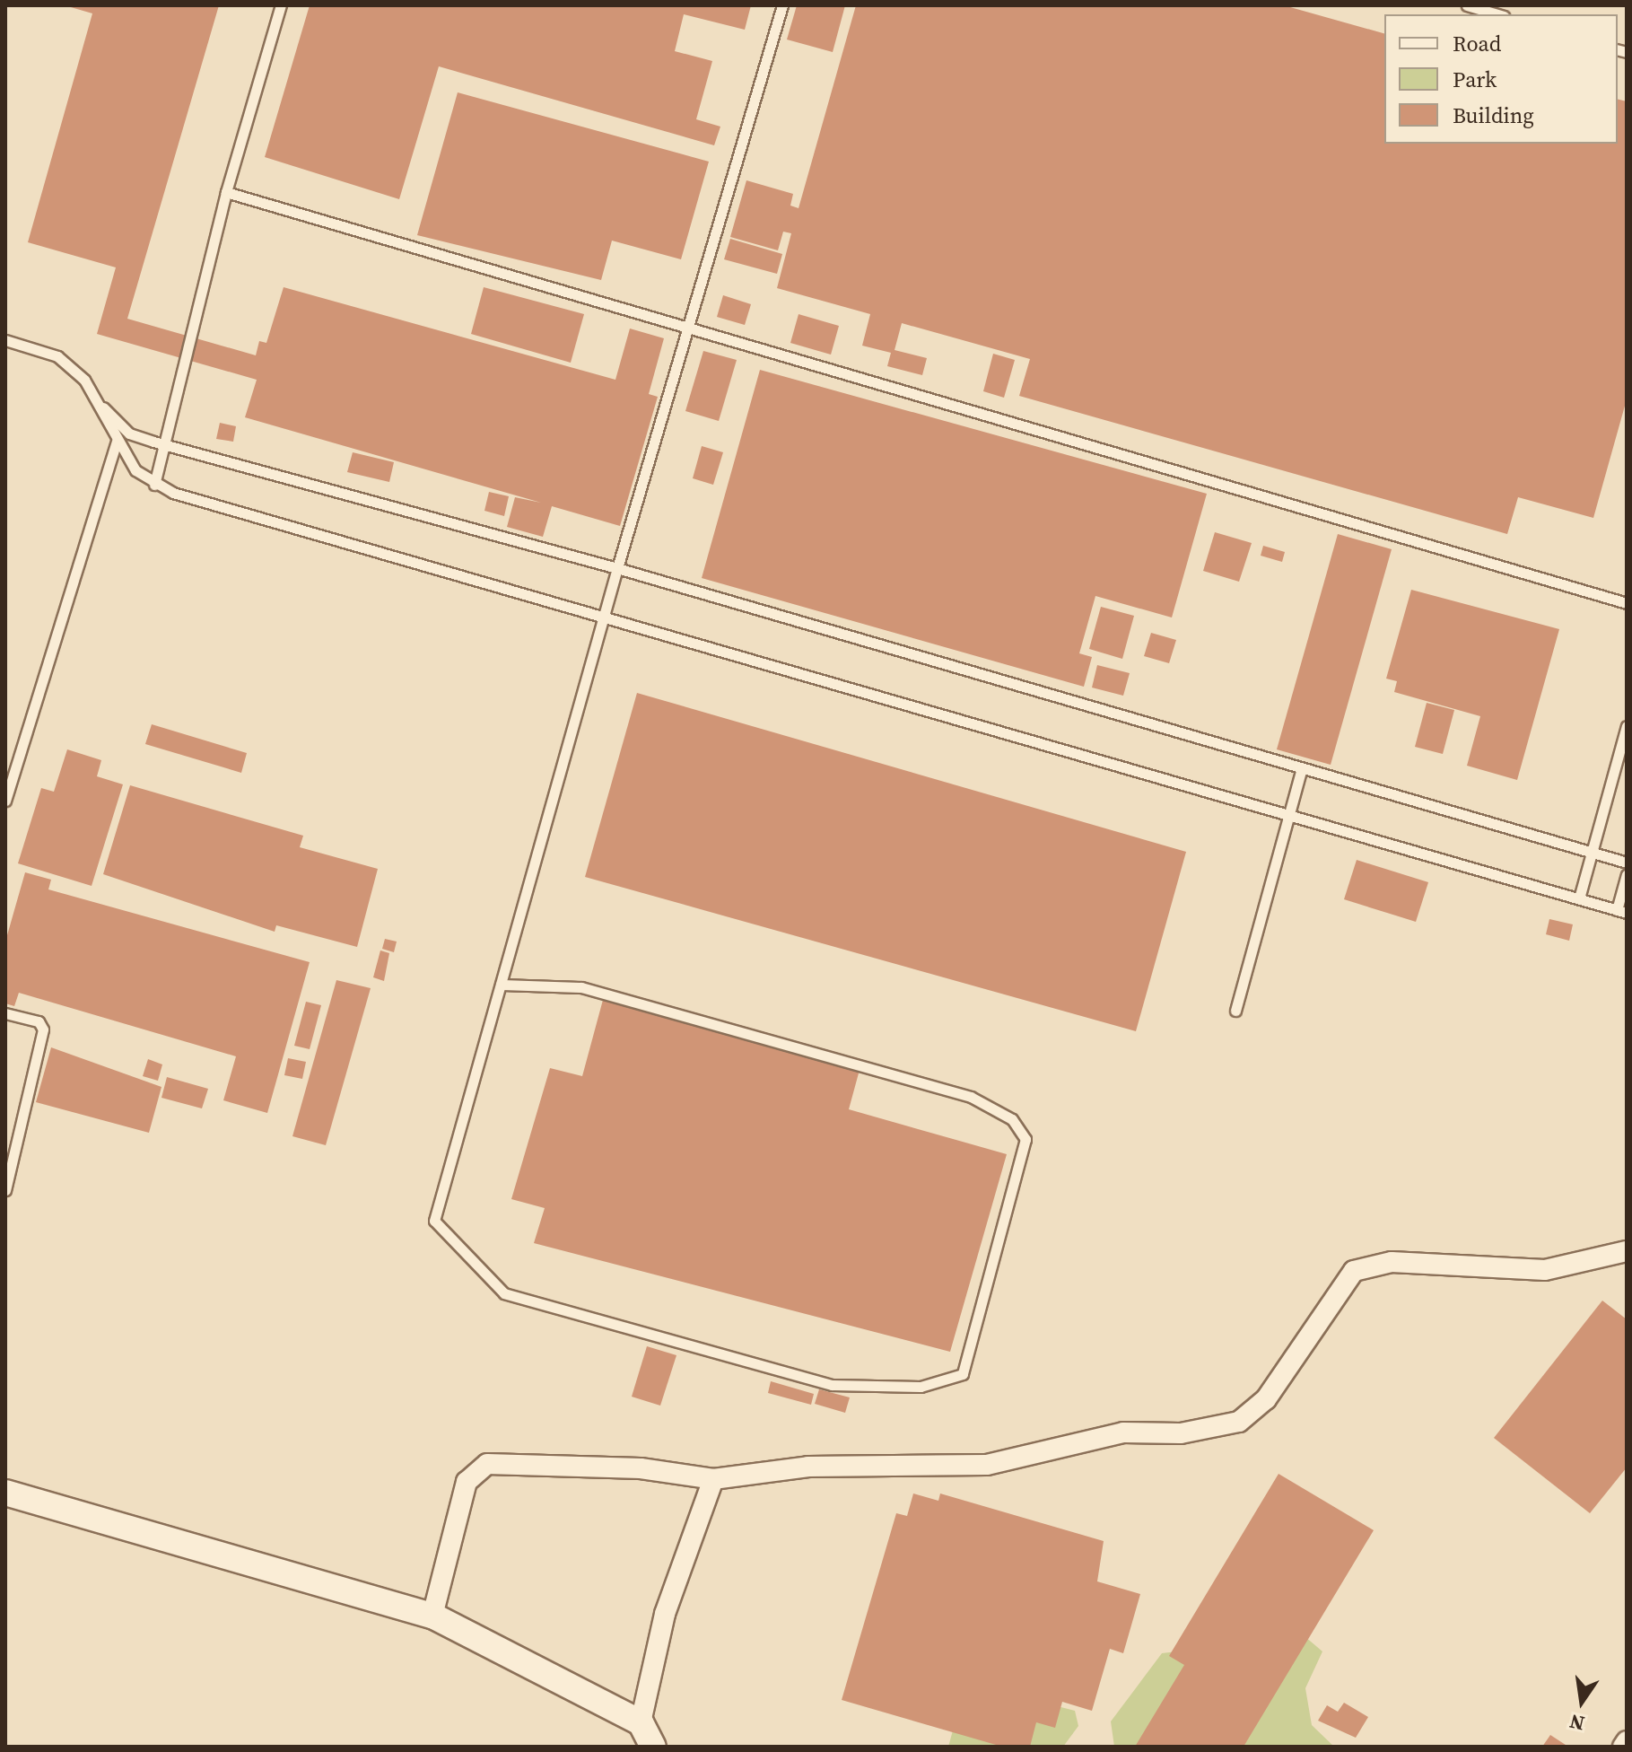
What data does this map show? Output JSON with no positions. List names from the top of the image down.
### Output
{
  "legend": ["Road", "Park", "Building"],
  "north": "bottom"
}
